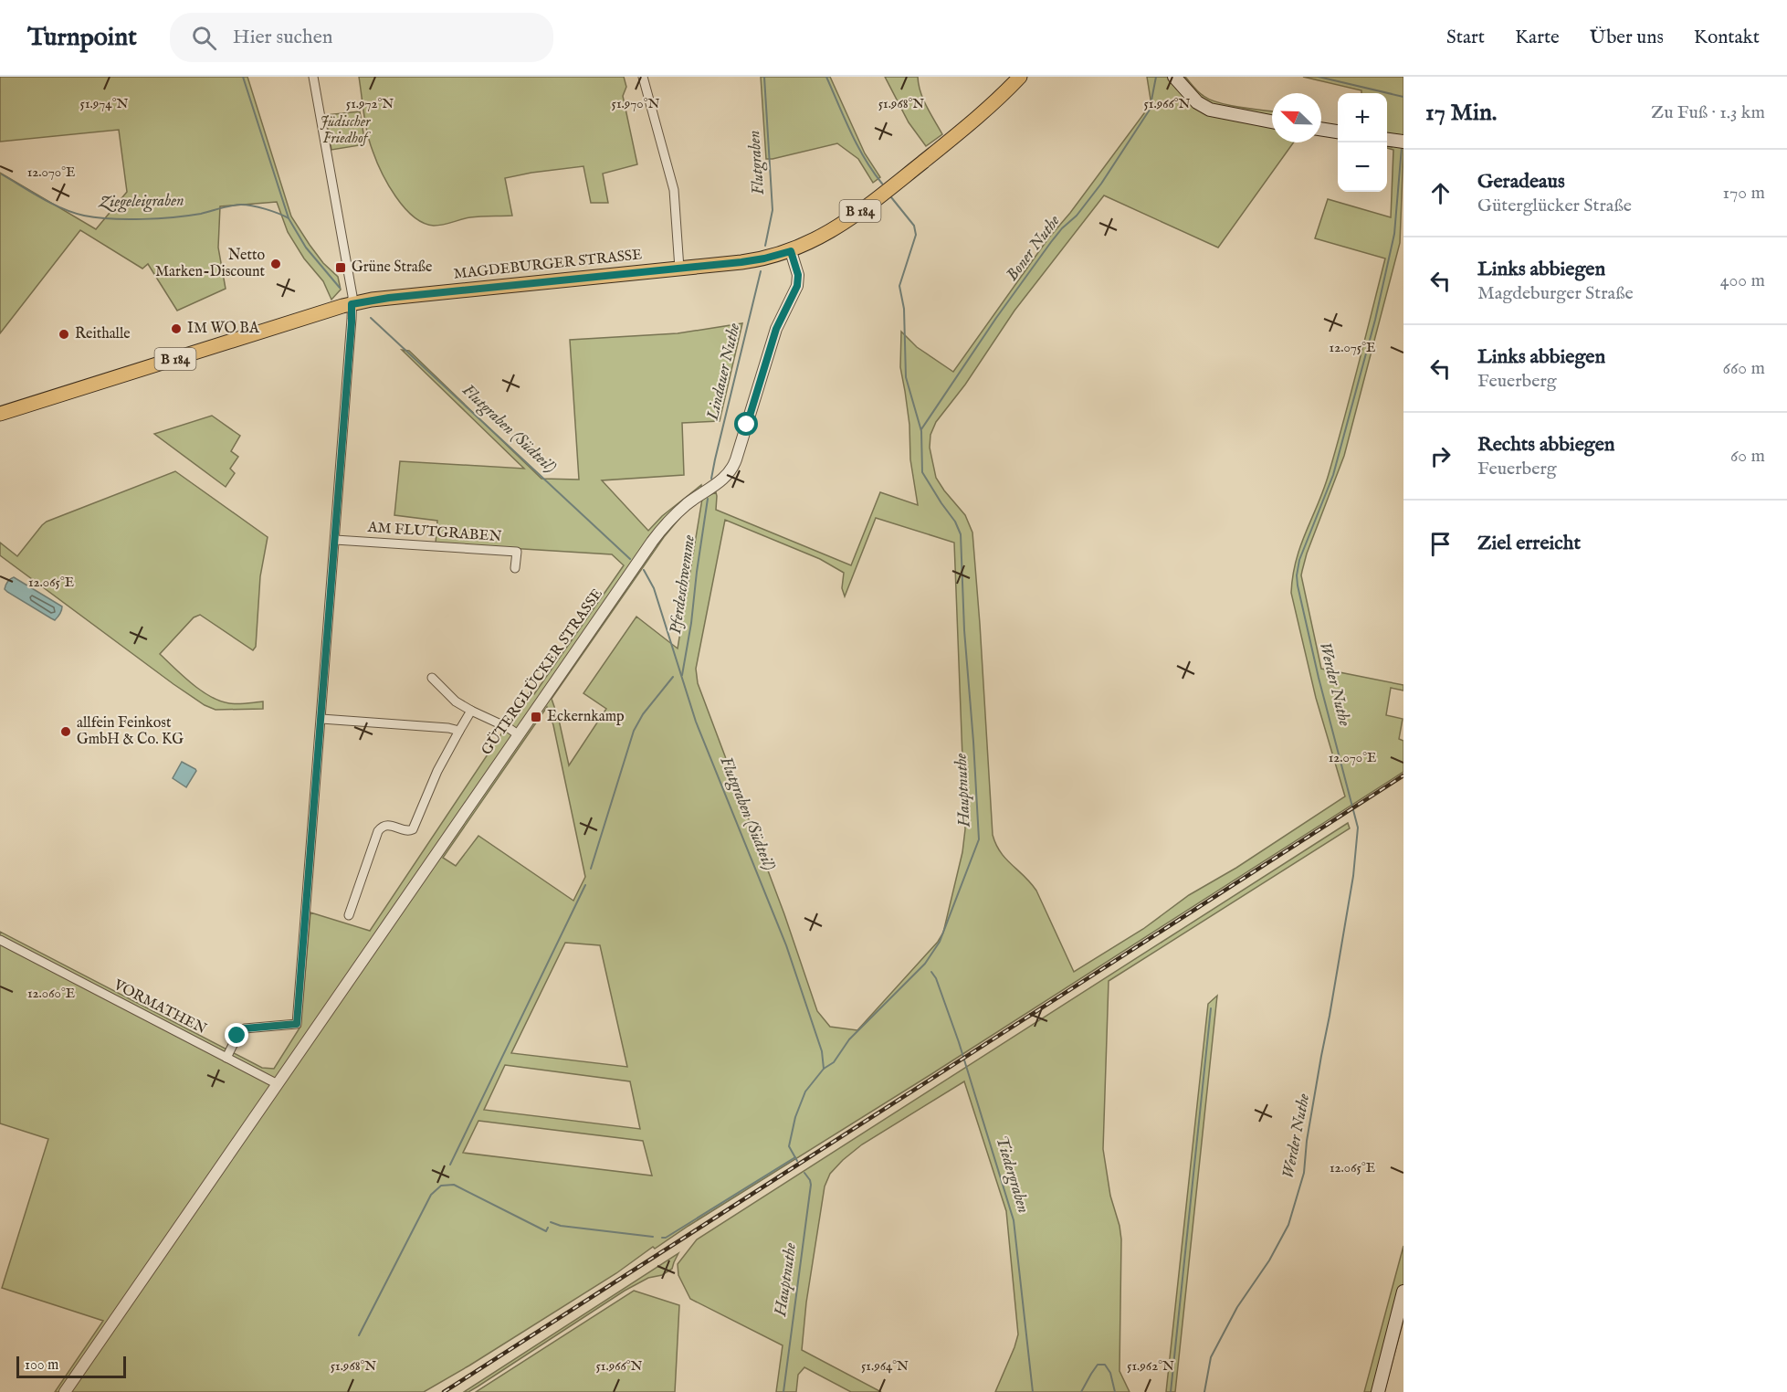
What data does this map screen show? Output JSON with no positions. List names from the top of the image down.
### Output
{
  "streets": {
    "main road": ["B 184", "MAGDEBURGER STRASSE"],
    "street": ["AM FLUTGRABEN", "GÜTERGLÜCKER STRASSE", "VORMATHEN"]
  },
  "crossings": [
    ["MAGDEBURGER STRASSE", "GÜTERGLÜCKER STRASSE"],
    ["GÜTERGLÜCKER STRASSE", "VORMATHEN"]
  ],
  "water": [
    "Flutgraben",
    "Ziegeleigraben",
    "Boner Nuthe",
    "Lindauer Nuthe",
    "Flutgraben (Südteil)",
    "Pferdeschwemme",
    "Werder Nuthe",
    "Hauptnuthe",
    "Tiedergraben"
  ],
  "parks": ["Jüdischer Friedhof"],
  "places": {
    "other": [
      "Netto Marken-Discount",
      "IM WO BA",
      "Reithalle",
      "allfein Feinkost GmbH & Co. KG"
    ],
    "transit": ["Grüne Straße", "Eckernkamp"]
  },
  "scale_bar": "100 m",
  "north": "top left",
  "page": {
    "header": "Turnpoint",
    "search": "Hier suchen",
    "nav": [
      "Start",
      "Karte",
      "Über uns",
      "Kontakt"
    ],
    "heading": ["17 Min.", "Zu Fuß · 1.3 km"],
    "map_buttons": ["+", "−"],
    "list": [
      ["Geradeaus", "Güterglücker Straße", "170 m"],
      ["Links abbiegen", "Magdeburger Straße", "400 m"],
      ["Links abbiegen", "Feuerberg", "660 m"],
      ["Rechts abbiegen", "Feuerberg", "60 m"],
      "Ziel erreicht"
    ],
    "scale": "100 m"
  },
  "coordinates": [
    "51.974°N",
    "51.972°N",
    "51.970°N",
    "51.968°N",
    "51.966°N",
    "12.070°E",
    "12.075°E",
    "12.065°E",
    "12.060°E",
    "51.964°N",
    "51.962°N"
  ]
}
